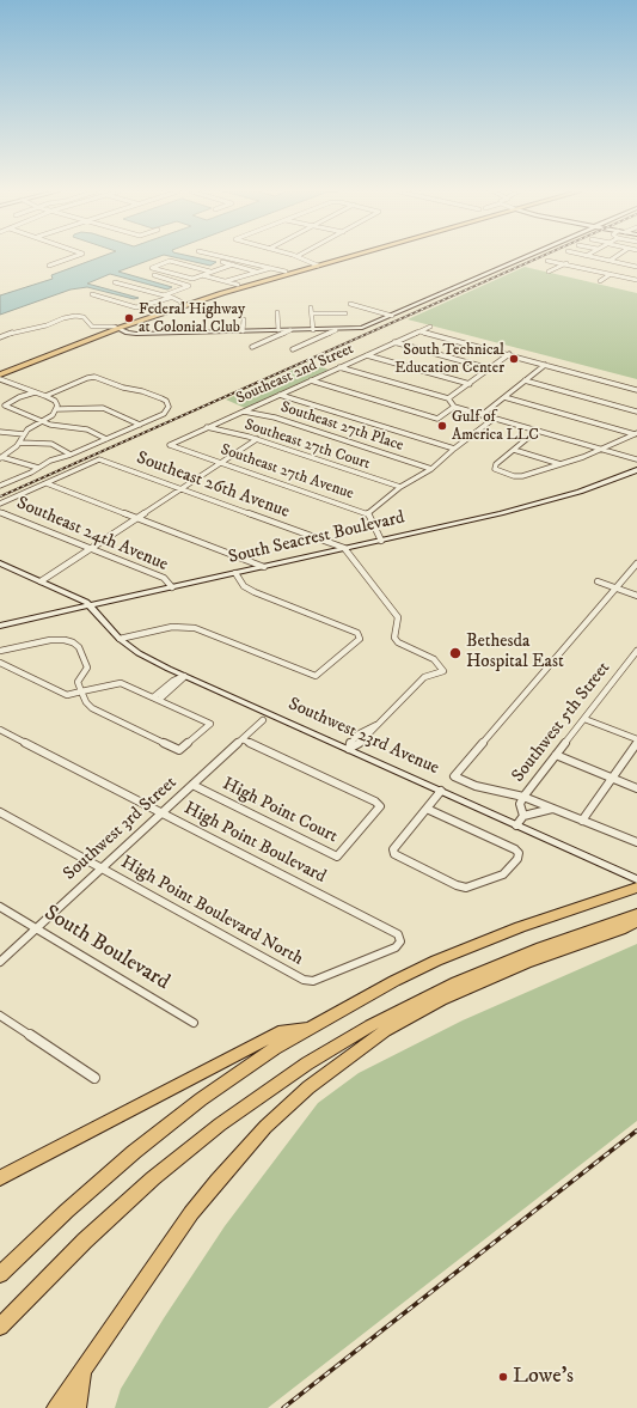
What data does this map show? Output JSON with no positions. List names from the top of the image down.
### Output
{
  "streets": {
    "street": [
      "Southeast 2nd Street",
      "Southeast 27th Place",
      "Southeast 27th Court",
      "Southeast 27th Avenue",
      "Southeast 26th Avenue",
      "Southeast 24th Avenue",
      "South Seacrest Boulevard",
      "Southwest 5th Street",
      "Southwest 23rd Avenue",
      "High Point Court",
      "Southwest 3rd Street",
      "High Point Boulevard",
      "High Point Boulevard North",
      "South Boulevard"
    ]
  },
  "crossings": [
    ["Southeast 2nd Street", "Southeast 27th Place"],
    ["Southeast 2nd Street", "Southeast 27th Court"],
    ["Southeast 2nd Street", "Southeast 27th Avenue"],
    ["Southeast 27th Avenue", "South Seacrest Boulevard"],
    ["Southeast 26th Avenue", "South Seacrest Boulevard"],
    ["Southeast 24th Avenue", "South Seacrest Boulevard"],
    ["South Seacrest Boulevard", "Southwest 23rd Avenue"],
    ["High Point Court", "Southwest 3rd Street"],
    ["Southwest 3rd Street", "High Point Boulevard"],
    ["Southwest 3rd Street", "High Point Boulevard North"],
    ["Southwest 3rd Street", "South Boulevard"],
    ["High Point Boulevard", "High Point Boulevard North"]
  ],
  "places": [
    "Federal Highway at Colonial Club",
    "South Technical Education Center",
    "Gulf of America LLC",
    "Bethesda Hospital East",
    "Lowe's"
  ]
}
